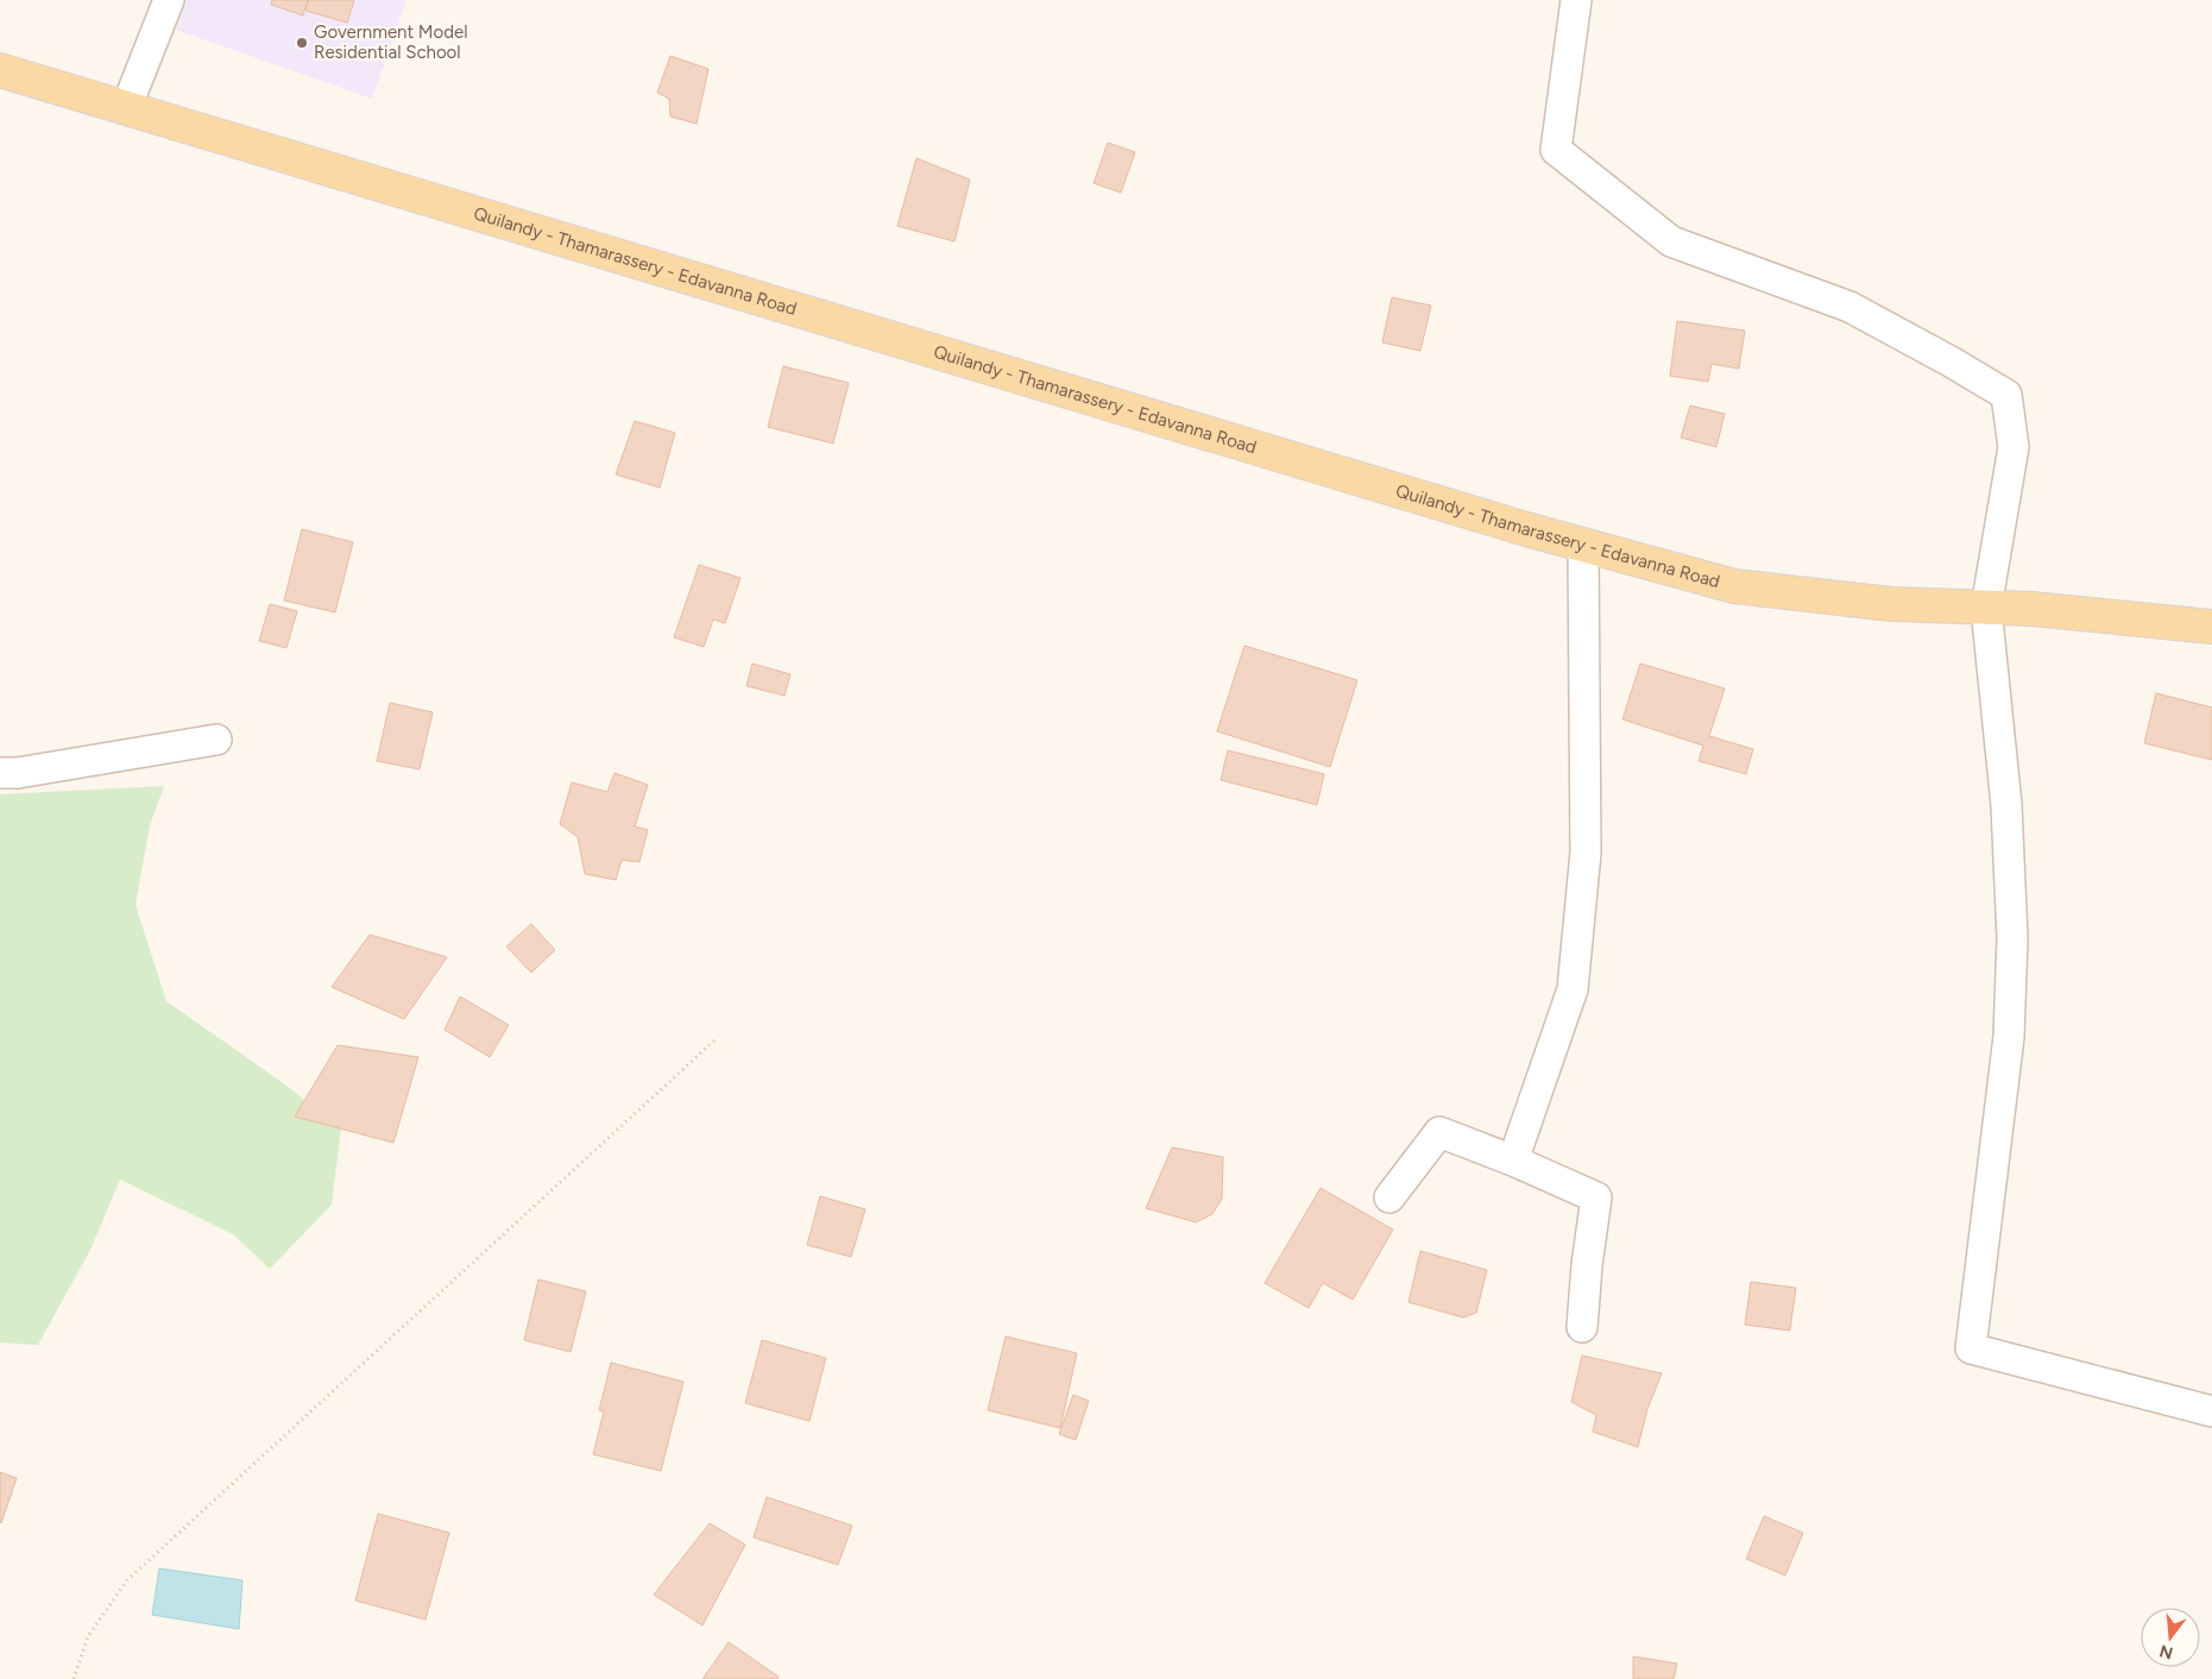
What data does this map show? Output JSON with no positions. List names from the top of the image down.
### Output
{
  "streets": {
    "main road": ["Quilandy - Thamarassery - Edavanna Road"]
  },
  "places": ["Government Model Residential School"],
  "north": "bottom"
}
